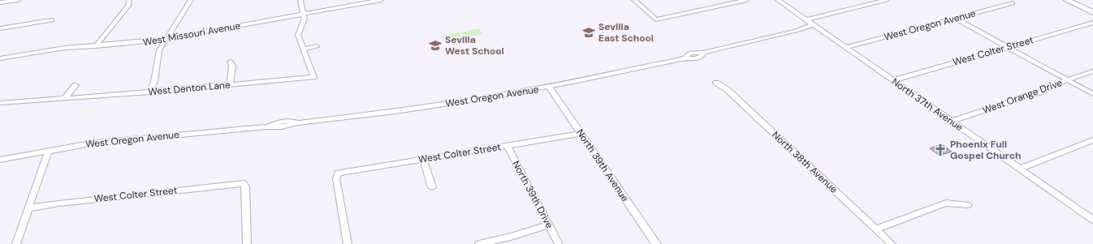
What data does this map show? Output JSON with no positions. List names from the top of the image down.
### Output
{
  "streets": {
    "street": [
      "West Oregon Avenue",
      "West Missouri Avenue",
      "West Colter Street",
      "West Denton Lane",
      "West Orange Drive",
      "North 37th Avenue",
      "North 38th Avenue",
      "North 39th Avenue",
      "North 39th Drive"
    ]
  },
  "crossings": [
    ["West Oregon Avenue", "North 37th Avenue"],
    ["West Oregon Avenue", "North 39th Avenue"],
    ["West Colter Street", "North 37th Avenue"],
    ["West Colter Street", "North 39th Avenue"],
    ["West Colter Street", "North 39th Drive"],
    ["West Orange Drive", "North 37th Avenue"]
  ],
  "places": {
    "school or university": ["Sevilla East School", "Sevilla West School"],
    "church": ["Phoenix Full Gospel Church"]
  }
}
